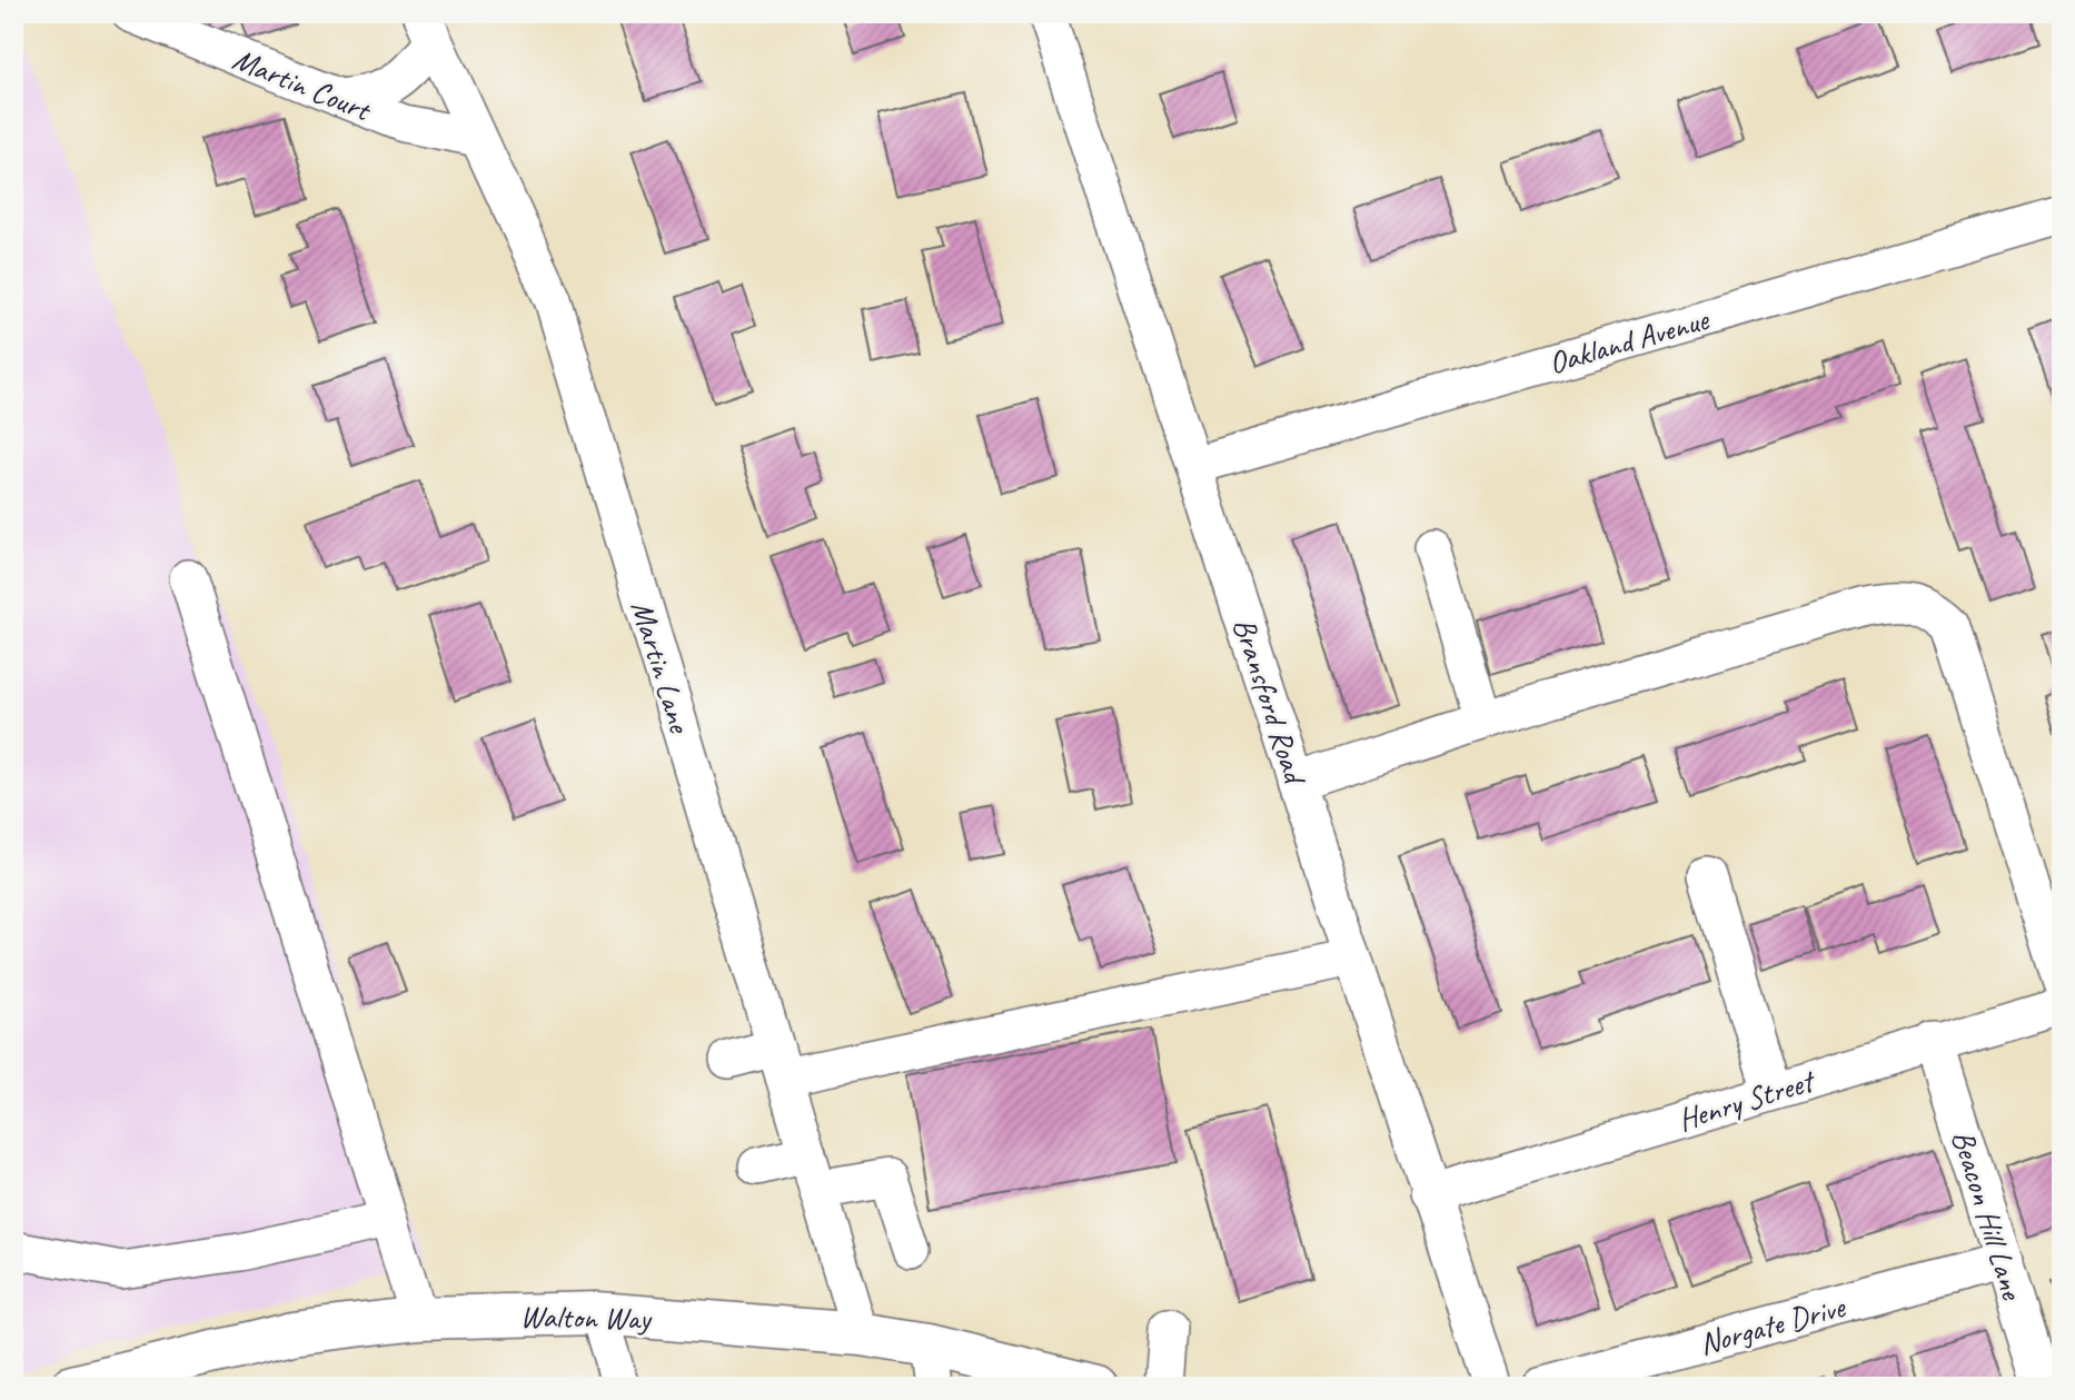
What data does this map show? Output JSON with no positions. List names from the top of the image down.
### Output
{
  "streets": {
    "main road": ["Walton Way"],
    "street": [
      "Martin Court",
      "Oakland Avenue",
      "Martin Lane",
      "Bransford Road",
      "Henry Street",
      "Beacon Hill Lane",
      "Norgate Drive"
    ]
  },
  "crossings": [
    ["Martin Court", "Martin Lane"],
    ["Oakland Avenue", "Bransford Road"],
    ["Martin Lane", "Walton Way"],
    ["Bransford Road", "Henry Street"],
    ["Henry Street", "Beacon Hill Lane"],
    ["Beacon Hill Lane", "Norgate Drive"]
  ]
}
